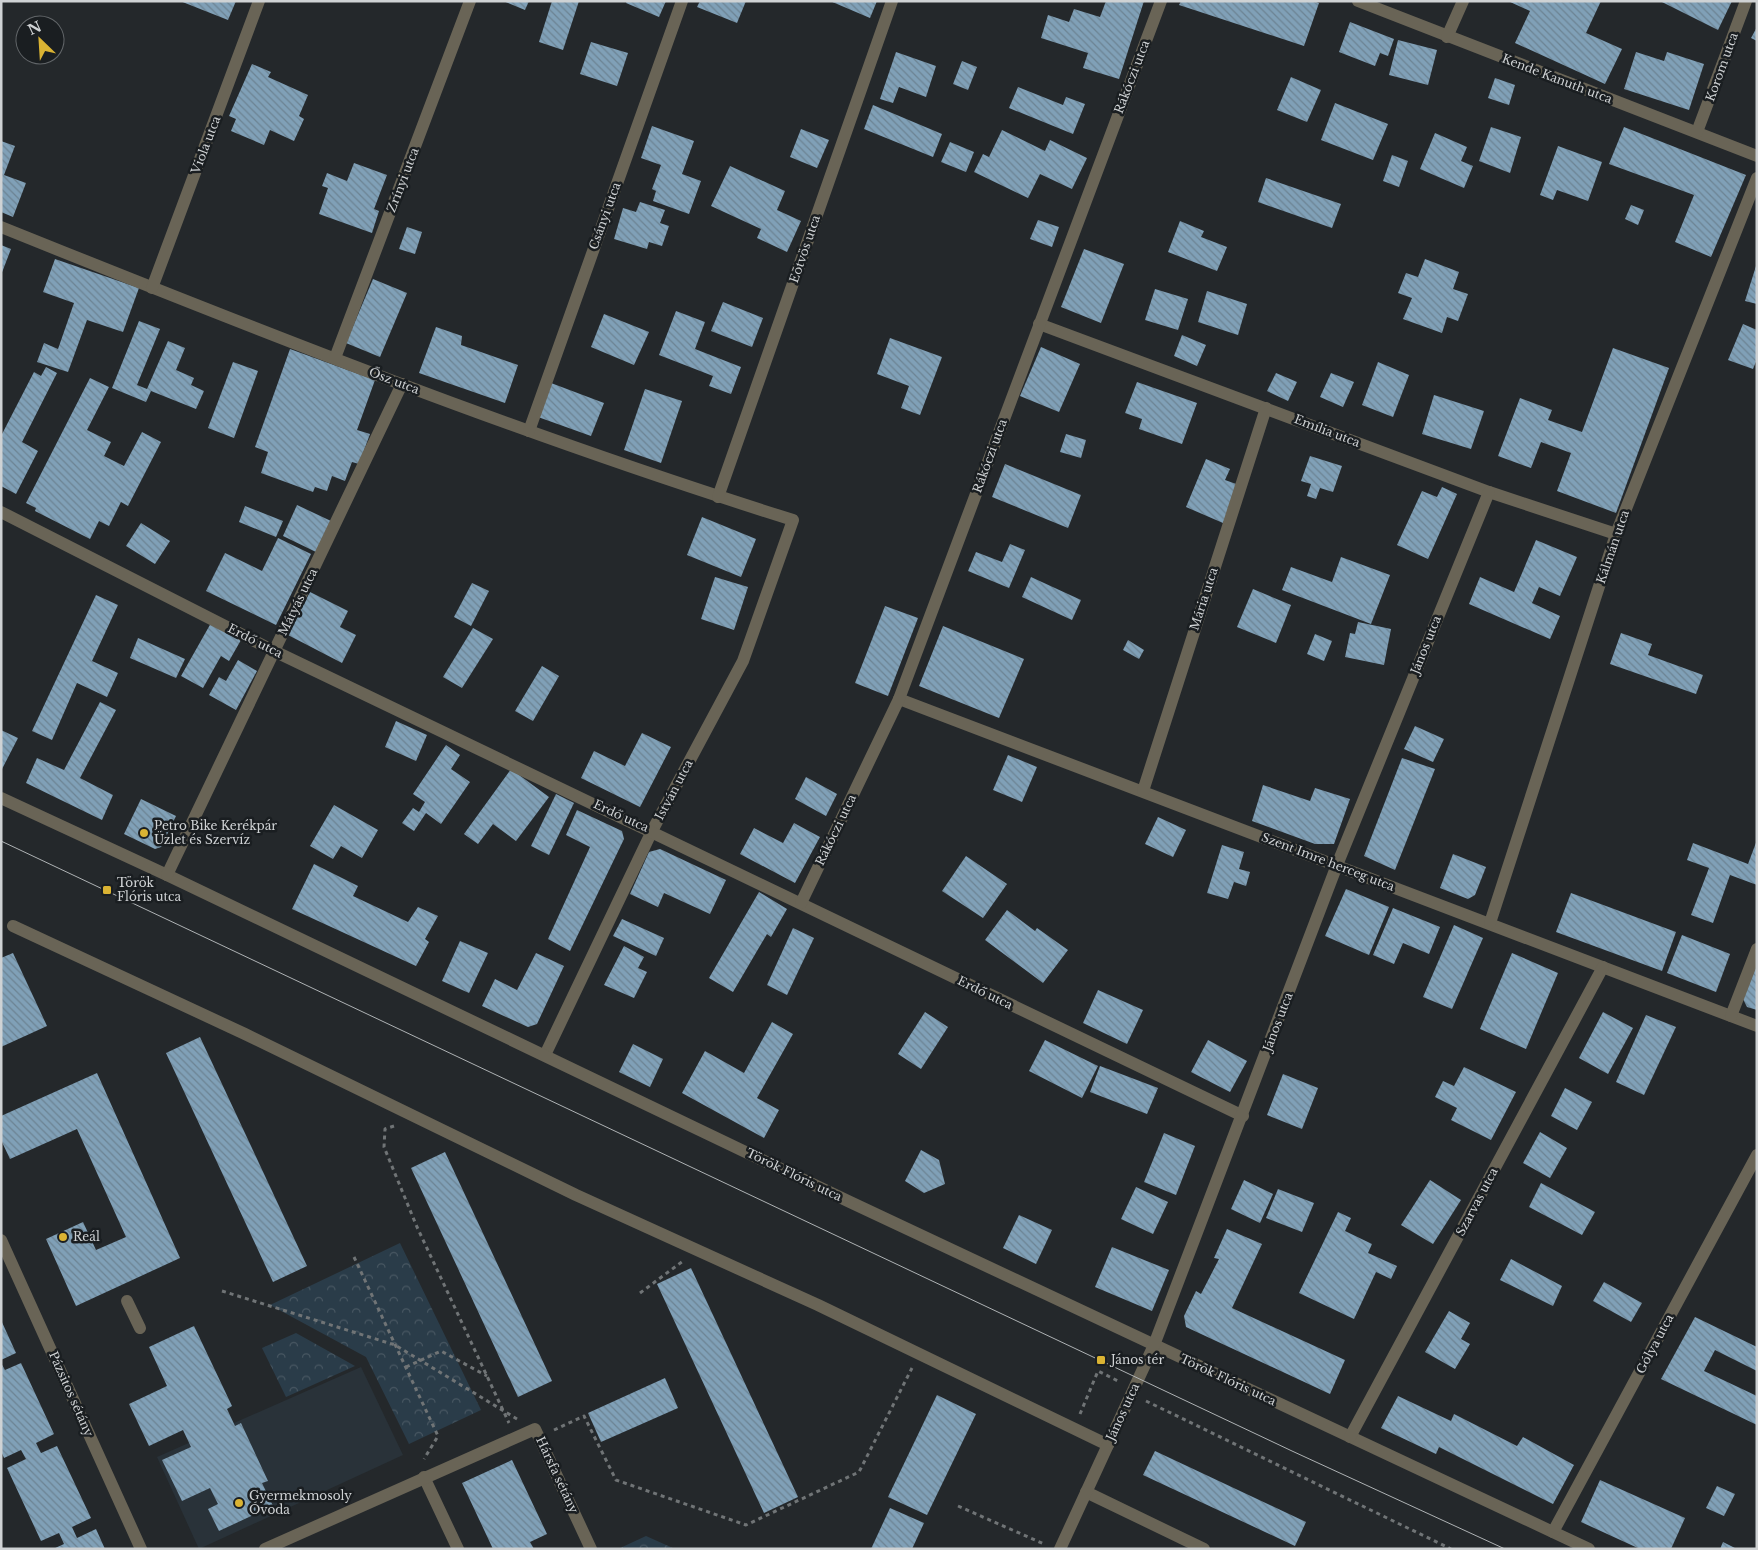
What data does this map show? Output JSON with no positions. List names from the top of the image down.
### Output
{
  "streets": {
    "street": [
      "Korom utca",
      "Rákóczi utca",
      "Kende Kanuth utca",
      "Viola utca",
      "Zrínyi utca",
      "Csányi utca",
      "Eötvös utca",
      "Ősz utca",
      "Emília utca",
      "Kálmán utca",
      "Mária utca",
      "Mátyás utca",
      "Erdő utca",
      "János utca",
      "István utca",
      "Szent Imre herceg utca",
      "Török Flóris utca",
      "Szarvas utca",
      "Gólya utca",
      "Pázsitos sétány",
      "Hársfa sétány"
    ]
  },
  "crossings": [
    ["Korom utca", "Kende Kanuth utca"],
    ["Rákóczi utca", "Emília utca"],
    ["Rákóczi utca", "Erdő utca"],
    ["Rákóczi utca", "Szent Imre herceg utca"],
    ["Viola utca", "Ősz utca"],
    ["Zrínyi utca", "Ősz utca"],
    ["Csányi utca", "Ősz utca"],
    ["Eötvös utca", "Ősz utca"],
    ["Ősz utca", "Mátyás utca"],
    ["Ősz utca", "István utca"],
    ["Emília utca", "Kálmán utca"],
    ["Emília utca", "Mária utca"],
    ["Emília utca", "János utca"],
    ["Kálmán utca", "Szent Imre herceg utca"],
    ["Mária utca", "Szent Imre herceg utca"],
    ["Mátyás utca", "Erdő utca"],
    ["Mátyás utca", "Török Flóris utca"],
    ["Erdő utca", "János utca"],
    ["Erdő utca", "István utca"],
    ["János utca", "Szent Imre herceg utca"],
    ["János utca", "Török Flóris utca"],
    ["István utca", "Török Flóris utca"],
    ["Szent Imre herceg utca", "Szarvas utca"],
    ["Török Flóris utca", "Szarvas utca"],
    ["Török Flóris utca", "Gólya utca"]
  ],
  "places": {
    "other": ["Petro Bike Kerékpár Üzlet és Szervíz", "Reál", "Gyermekmosoly Óvoda"],
    "transit": ["Török Flóris utca", "János tér"]
  },
  "north": "top left"
}
